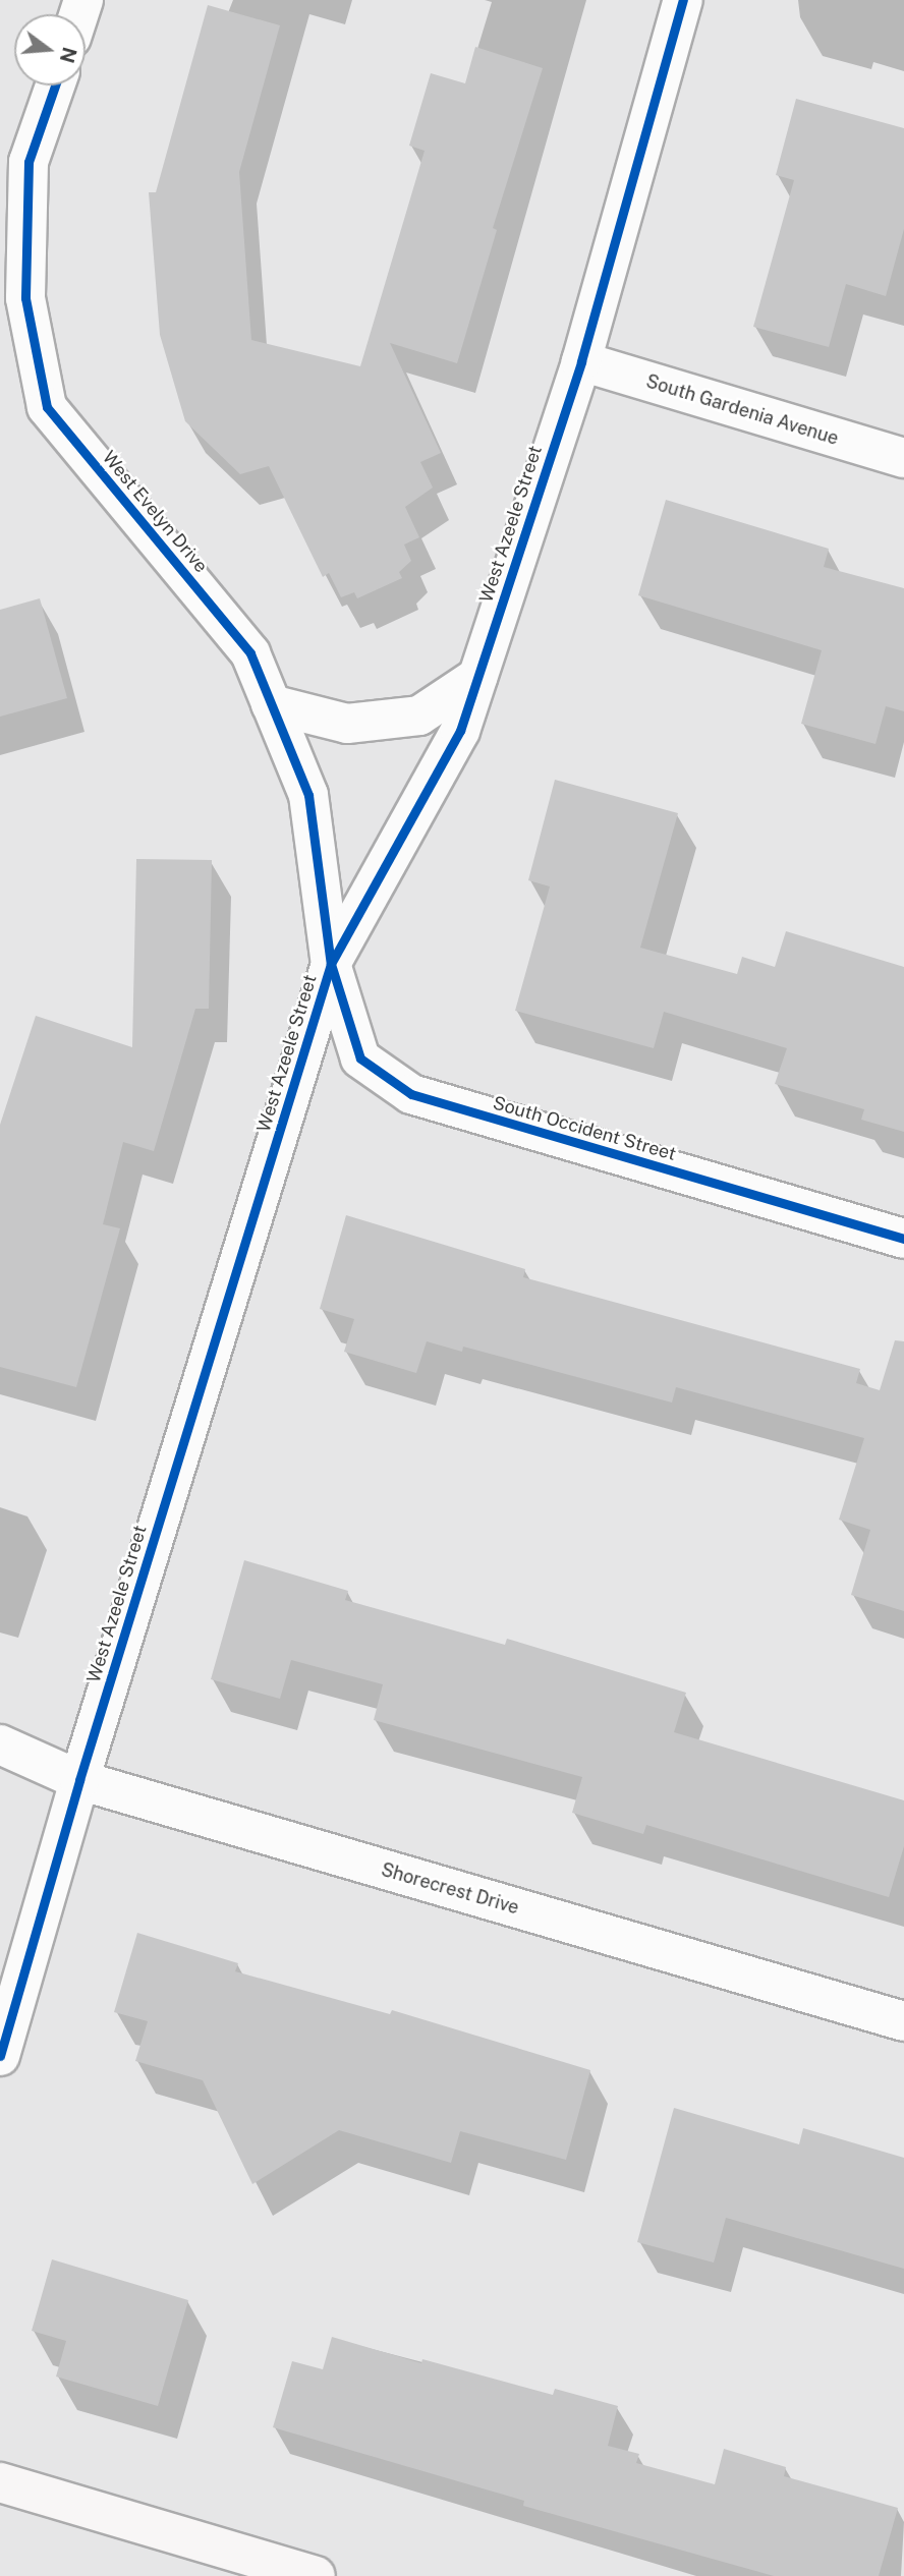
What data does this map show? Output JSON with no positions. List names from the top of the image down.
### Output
{
  "streets": {
    "street": [
      "South Gardenia Avenue",
      "West Evelyn Drive",
      "West Azeele Street",
      "South Occident Street",
      "Shorecrest Drive"
    ]
  },
  "crossings": [
    ["South Gardenia Avenue", "West Azeele Street"],
    ["West Evelyn Drive", "West Azeele Street"],
    ["West Evelyn Drive", "South Occident Street"],
    ["West Azeele Street", "South Occident Street"],
    ["West Azeele Street", "Shorecrest Drive"]
  ],
  "north": "right"
}
